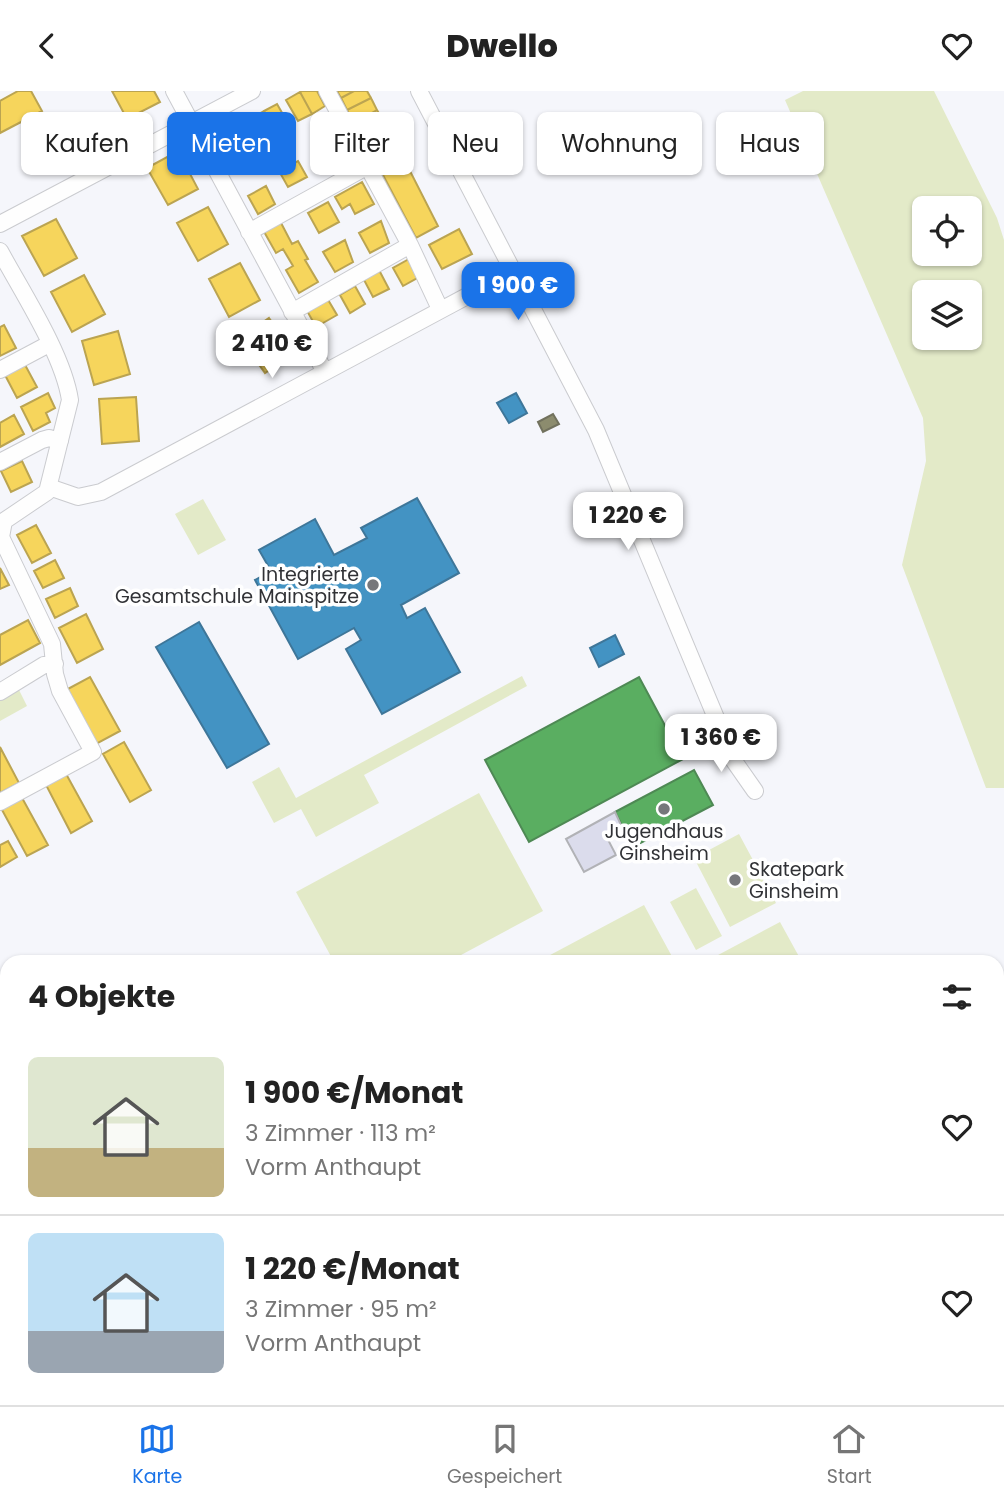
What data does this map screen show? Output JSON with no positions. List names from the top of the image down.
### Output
{
  "places": ["Integrierte Gesamtschule Mainspitze", "Jugendhaus Ginsheim", "Skatepark Ginsheim"],
  "page": {
    "header": "Dwello",
    "chip": [
      "Kaufen",
      "Mieten",
      "Filter",
      "Neu",
      "Wohnung",
      "Haus"
    ],
    "price": [
      "1 900 €",
      "2 410 €",
      "1 220 €",
      "1 360 €"
    ],
    "heading": "4 Objekte",
    "list": [
      {
        "name": "1 900 €/Monat",
        "note": "3 Zimmer · 113 m² · Vorm Anthaupt"
      },
      {
        "name": "1 220 €/Monat",
        "note": "3 Zimmer · 95 m² · Vorm Anthaupt"
      }
    ],
    "tabs": ["Karte", "Gespeichert", "Start"]
  }
}
